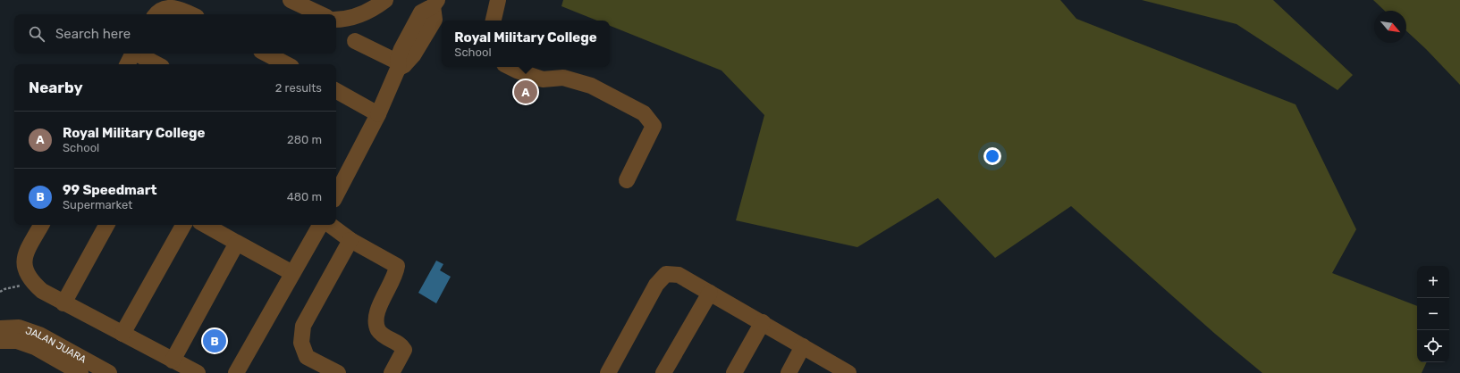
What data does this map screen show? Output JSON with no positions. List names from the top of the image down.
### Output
{
  "streets": {
    "street": ["JALAN JUARA"]
  },
  "north": "bottom right",
  "page": {
    "search": "Search here",
    "popup": ["Royal Military College", "School"],
    "heading": ["Nearby", "2 results"],
    "pins": ["A", "B"],
    "list": [
      {
        "mark": "A",
        "name": "Royal Military College",
        "note": "School",
        "value": "280 m"
      },
      {
        "mark": "B",
        "name": "99 Speedmart",
        "note": "Supermarket",
        "value": "480 m"
      }
    ],
    "map_buttons": ["+", "−"]
  }
}
